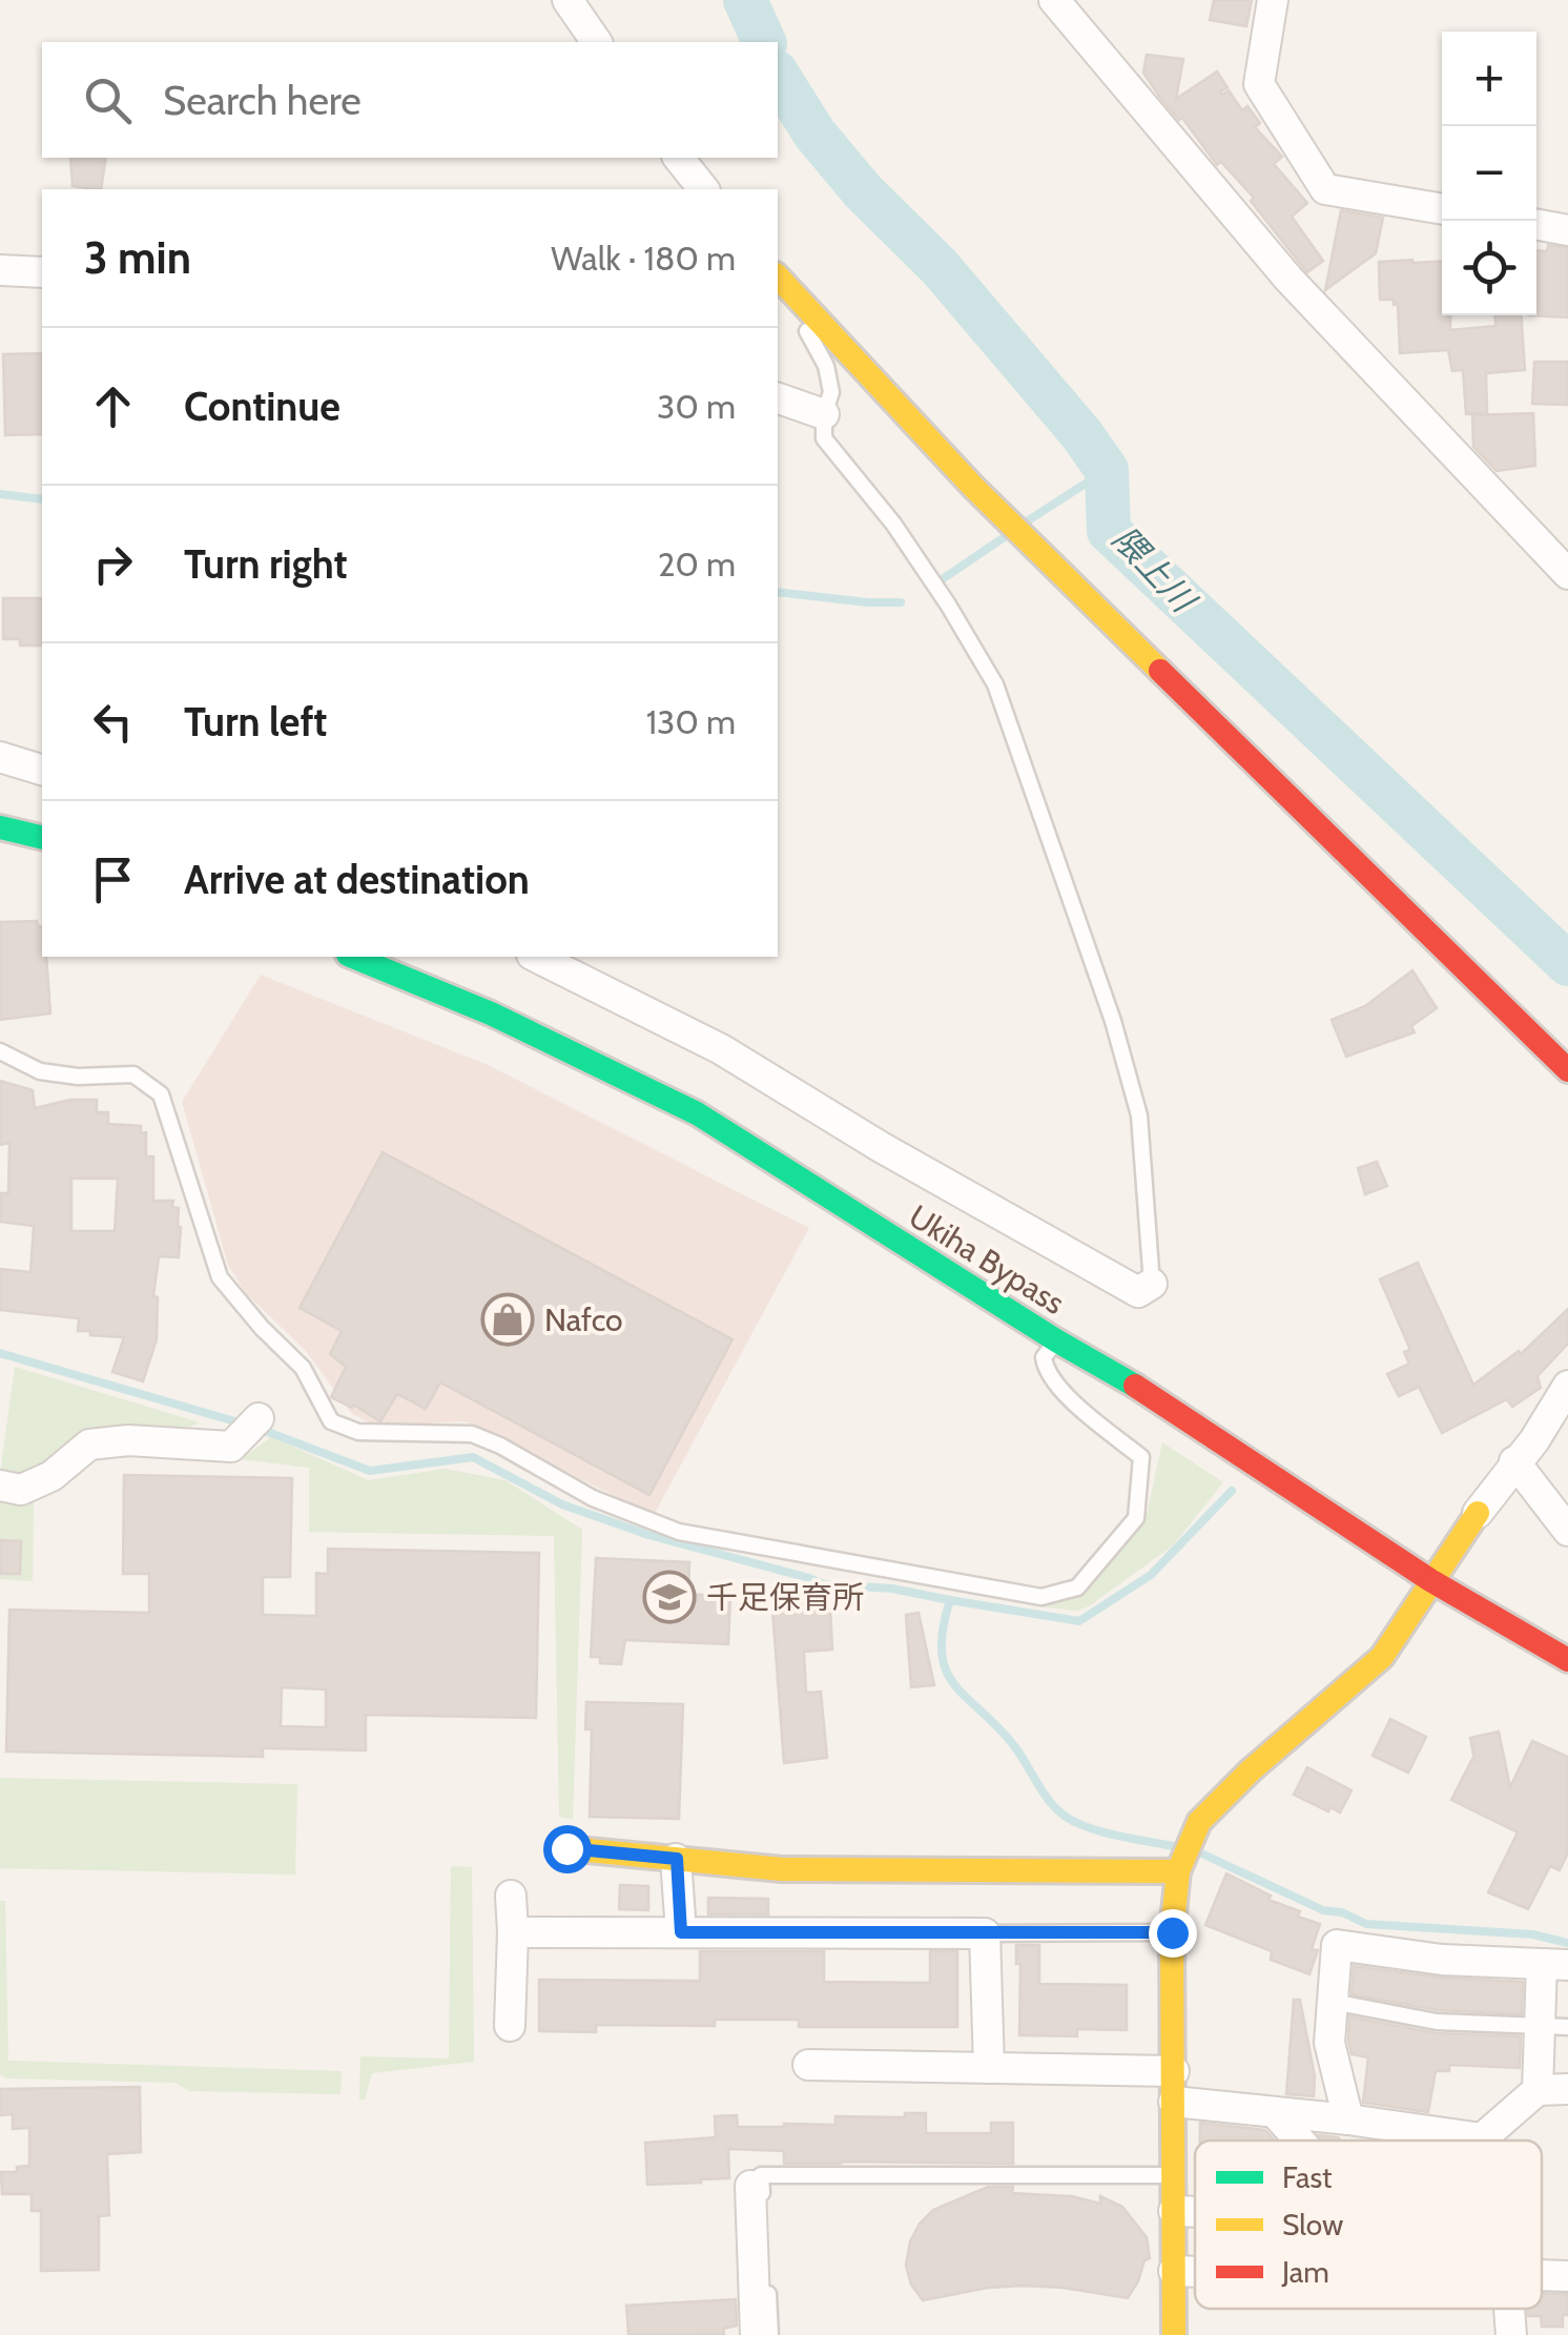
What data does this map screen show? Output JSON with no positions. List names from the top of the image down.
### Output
{
  "streets": {
    "main road": ["Ukiha Bypass"]
  },
  "water": ["隈上川"],
  "places": {
    "shop": ["Nafco"],
    "school or university": ["千足保育所"]
  },
  "legend": ["Fast", "Slow", "Jam"],
  "page": {
    "map_buttons": ["+", "−"],
    "search": "Search here",
    "heading": ["3 min", "Walk · 180 m"],
    "list": [
      ["Continue", "30 m"],
      ["Turn right", "20 m"],
      ["Turn left", "130 m"],
      "Arrive at destination"
    ]
  }
}
